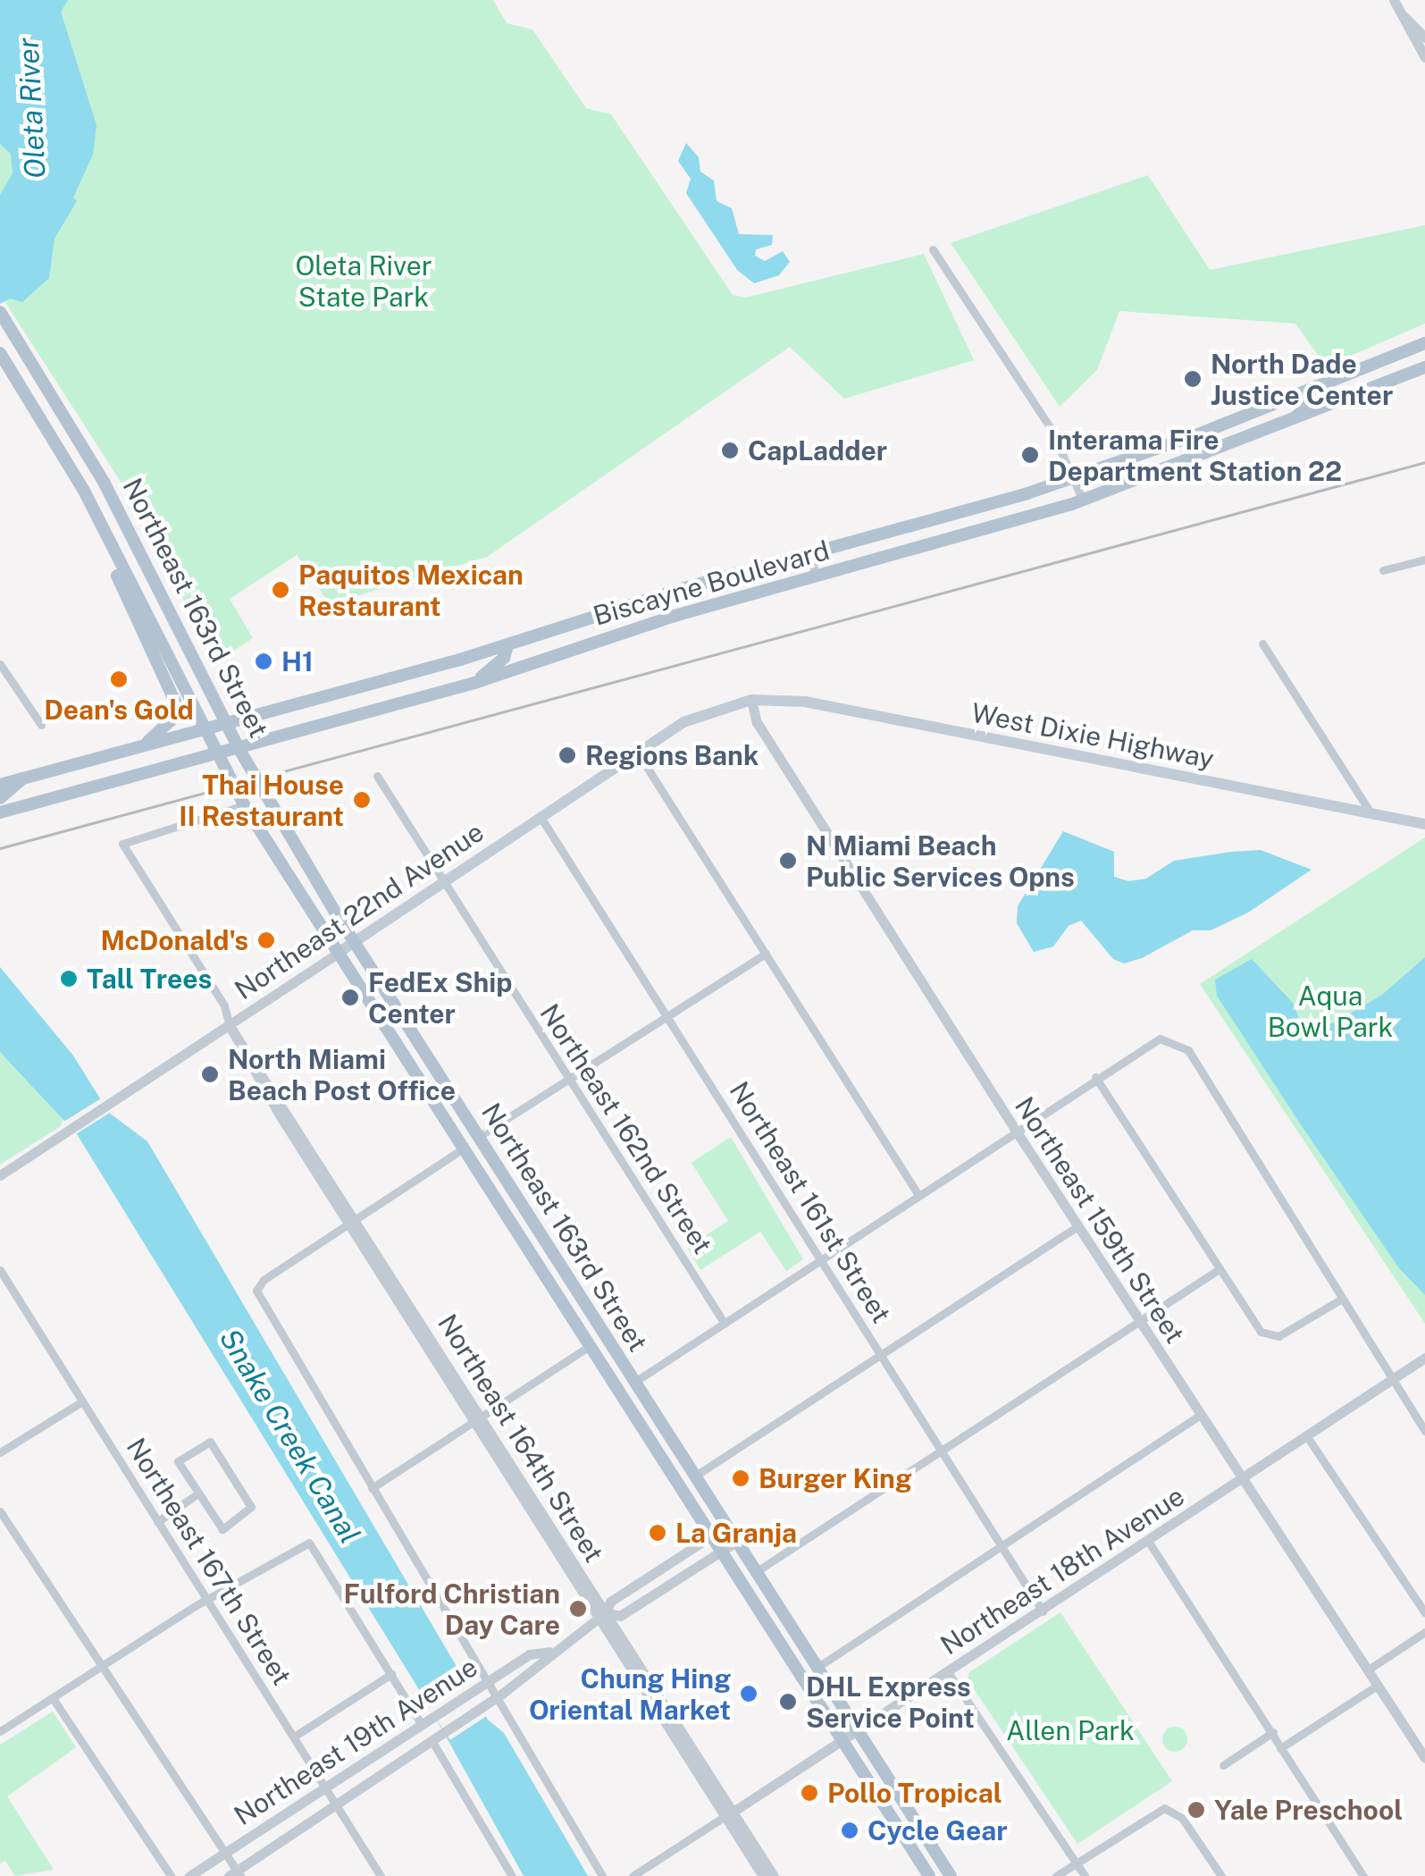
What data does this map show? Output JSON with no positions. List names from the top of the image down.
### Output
{
  "streets": {
    "main road": [
      "Biscayne Boulevard",
      "Northeast 163rd Street",
      "West Dixie Highway",
      "Northeast 22nd Avenue"
    ],
    "street": [
      "Northeast 162nd Street",
      "Northeast 161st Street",
      "Northeast 159th Street",
      "Northeast 164th Street",
      "Northeast 167th Street",
      "Northeast 18th Avenue",
      "Northeast 19th Avenue"
    ]
  },
  "crossings": [
    ["Biscayne Boulevard", "Northeast 163rd Street"],
    ["Northeast 163rd Street", "Northeast 22nd Avenue"],
    ["Northeast 163rd Street", "Northeast 164th Street"],
    ["Northeast 163rd Street", "Northeast 18th Avenue"],
    ["Northeast 163rd Street", "Northeast 19th Avenue"],
    ["West Dixie Highway", "Northeast 22nd Avenue"],
    ["West Dixie Highway", "Northeast 159th Street"],
    ["Northeast 22nd Avenue", "Northeast 162nd Street"],
    ["Northeast 22nd Avenue", "Northeast 161st Street"],
    ["Northeast 22nd Avenue", "Northeast 159th Street"],
    ["Northeast 22nd Avenue", "Northeast 164th Street"],
    ["Northeast 161st Street", "Northeast 18th Avenue"],
    ["Northeast 159th Street", "Northeast 18th Avenue"],
    ["Northeast 164th Street", "Northeast 18th Avenue"],
    ["Northeast 164th Street", "Northeast 19th Avenue"],
    ["Northeast 167th Street", "Northeast 19th Avenue"]
  ],
  "water": ["Oleta River", "Snake Creek Canal"],
  "parks": ["Oleta River State Park", "Aqua Bowl Park", "Allen Park"],
  "places": [
    "North Dade Justice Center",
    "CapLadder",
    "Interama Fire Department Station 22",
    "Paquitos Mexican Restaurant",
    "H1",
    "Dean's Gold",
    "Regions Bank",
    "Thai House II Restaurant",
    "N Miami Beach Public Services Opns",
    "McDonald's",
    "Tall Trees",
    "FedEx Ship Center",
    "North Miami Beach Post Office",
    "Burger King",
    "La Granja",
    "Fulford Christian Day Care",
    "Chung Hing Oriental Market",
    "DHL Express Service Point",
    "Pollo Tropical",
    "Yale Preschool",
    "Cycle Gear"
  ]
}
